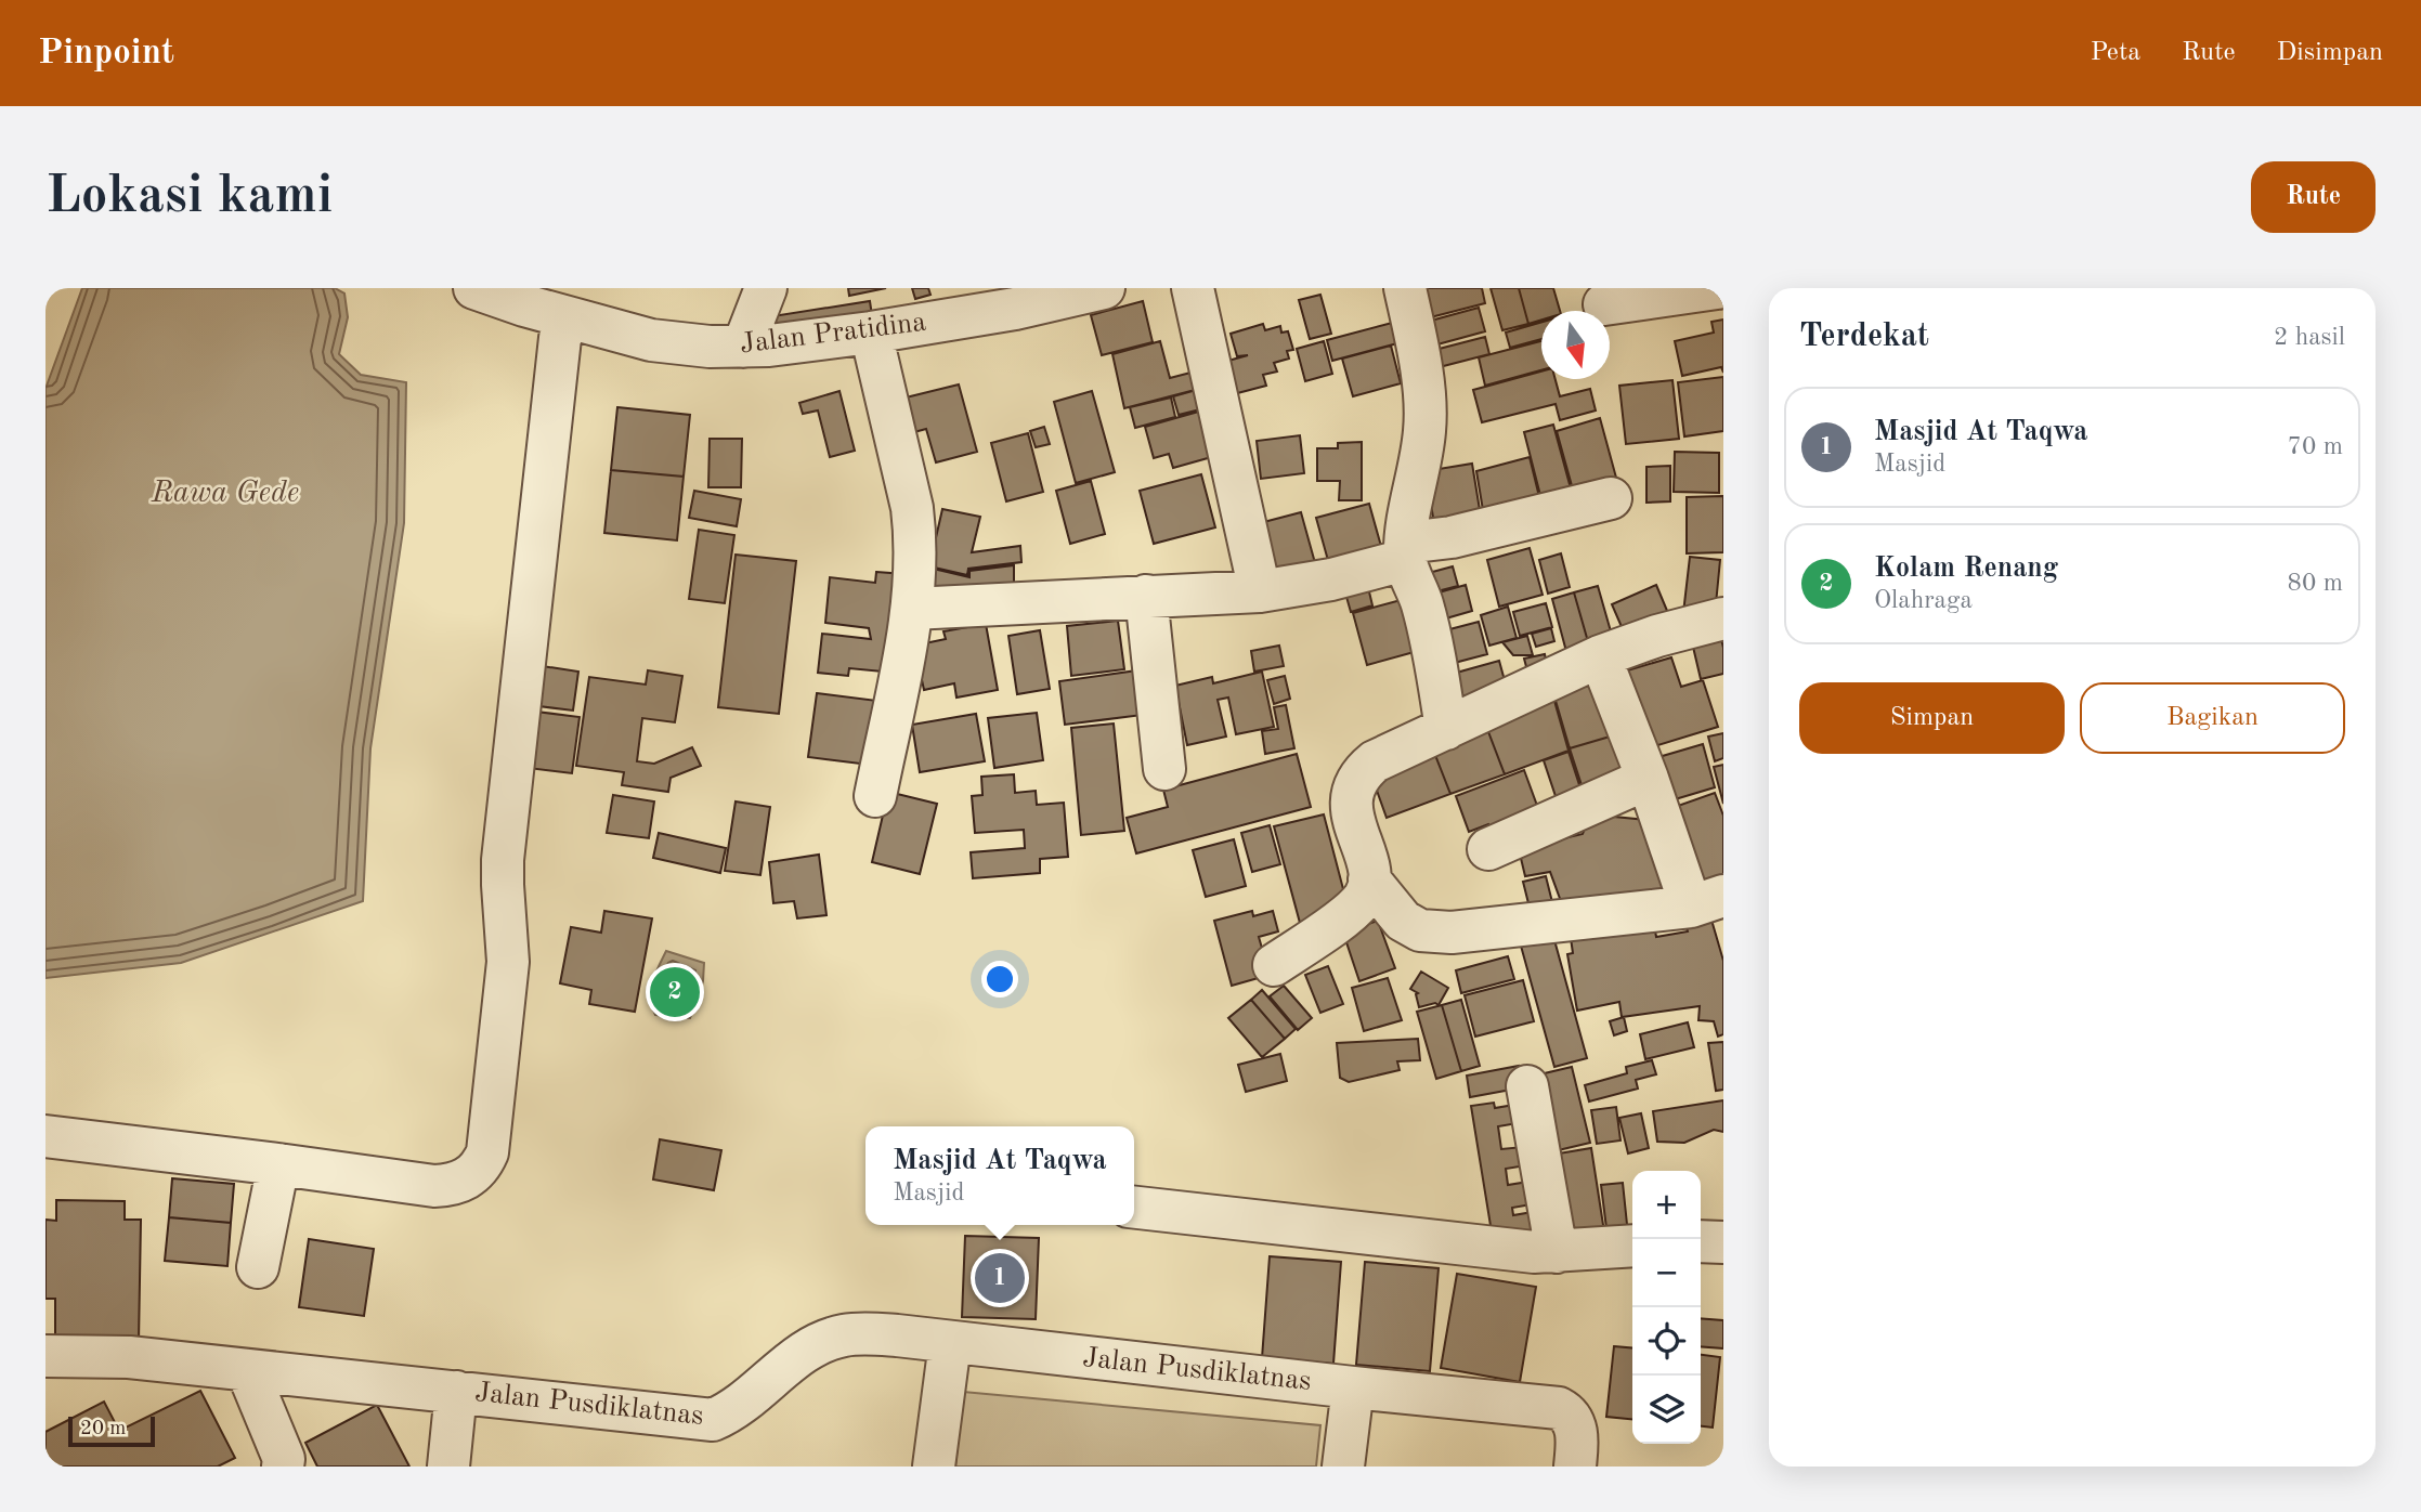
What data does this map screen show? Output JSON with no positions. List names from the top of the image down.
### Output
{
  "streets": {
    "street": ["Jalan Pratidina", "Jalan Pusdiklatnas"]
  },
  "water": ["Rawa Gede"],
  "scale_bar": "20 m",
  "north": "bottom",
  "page": {
    "header": "Pinpoint",
    "nav": ["Peta", "Rute", "Disimpan"],
    "buttons": [
      "Rute",
      ["Simpan", "Bagikan"]
    ],
    "title": "Lokasi kami",
    "heading": ["Terdekat", "2 hasil"],
    "list": [
      {
        "mark": "1",
        "name": "Masjid At Taqwa",
        "note": "Masjid",
        "value": "70 m"
      },
      {
        "mark": "2",
        "name": "Kolam Renang",
        "note": "Olahraga",
        "value": "80 m"
      }
    ],
    "pins": ["2", "1"],
    "popup": ["Masjid At Taqwa", "Masjid"],
    "map_buttons": ["+", "−"],
    "scale": "20 m"
  }
}
